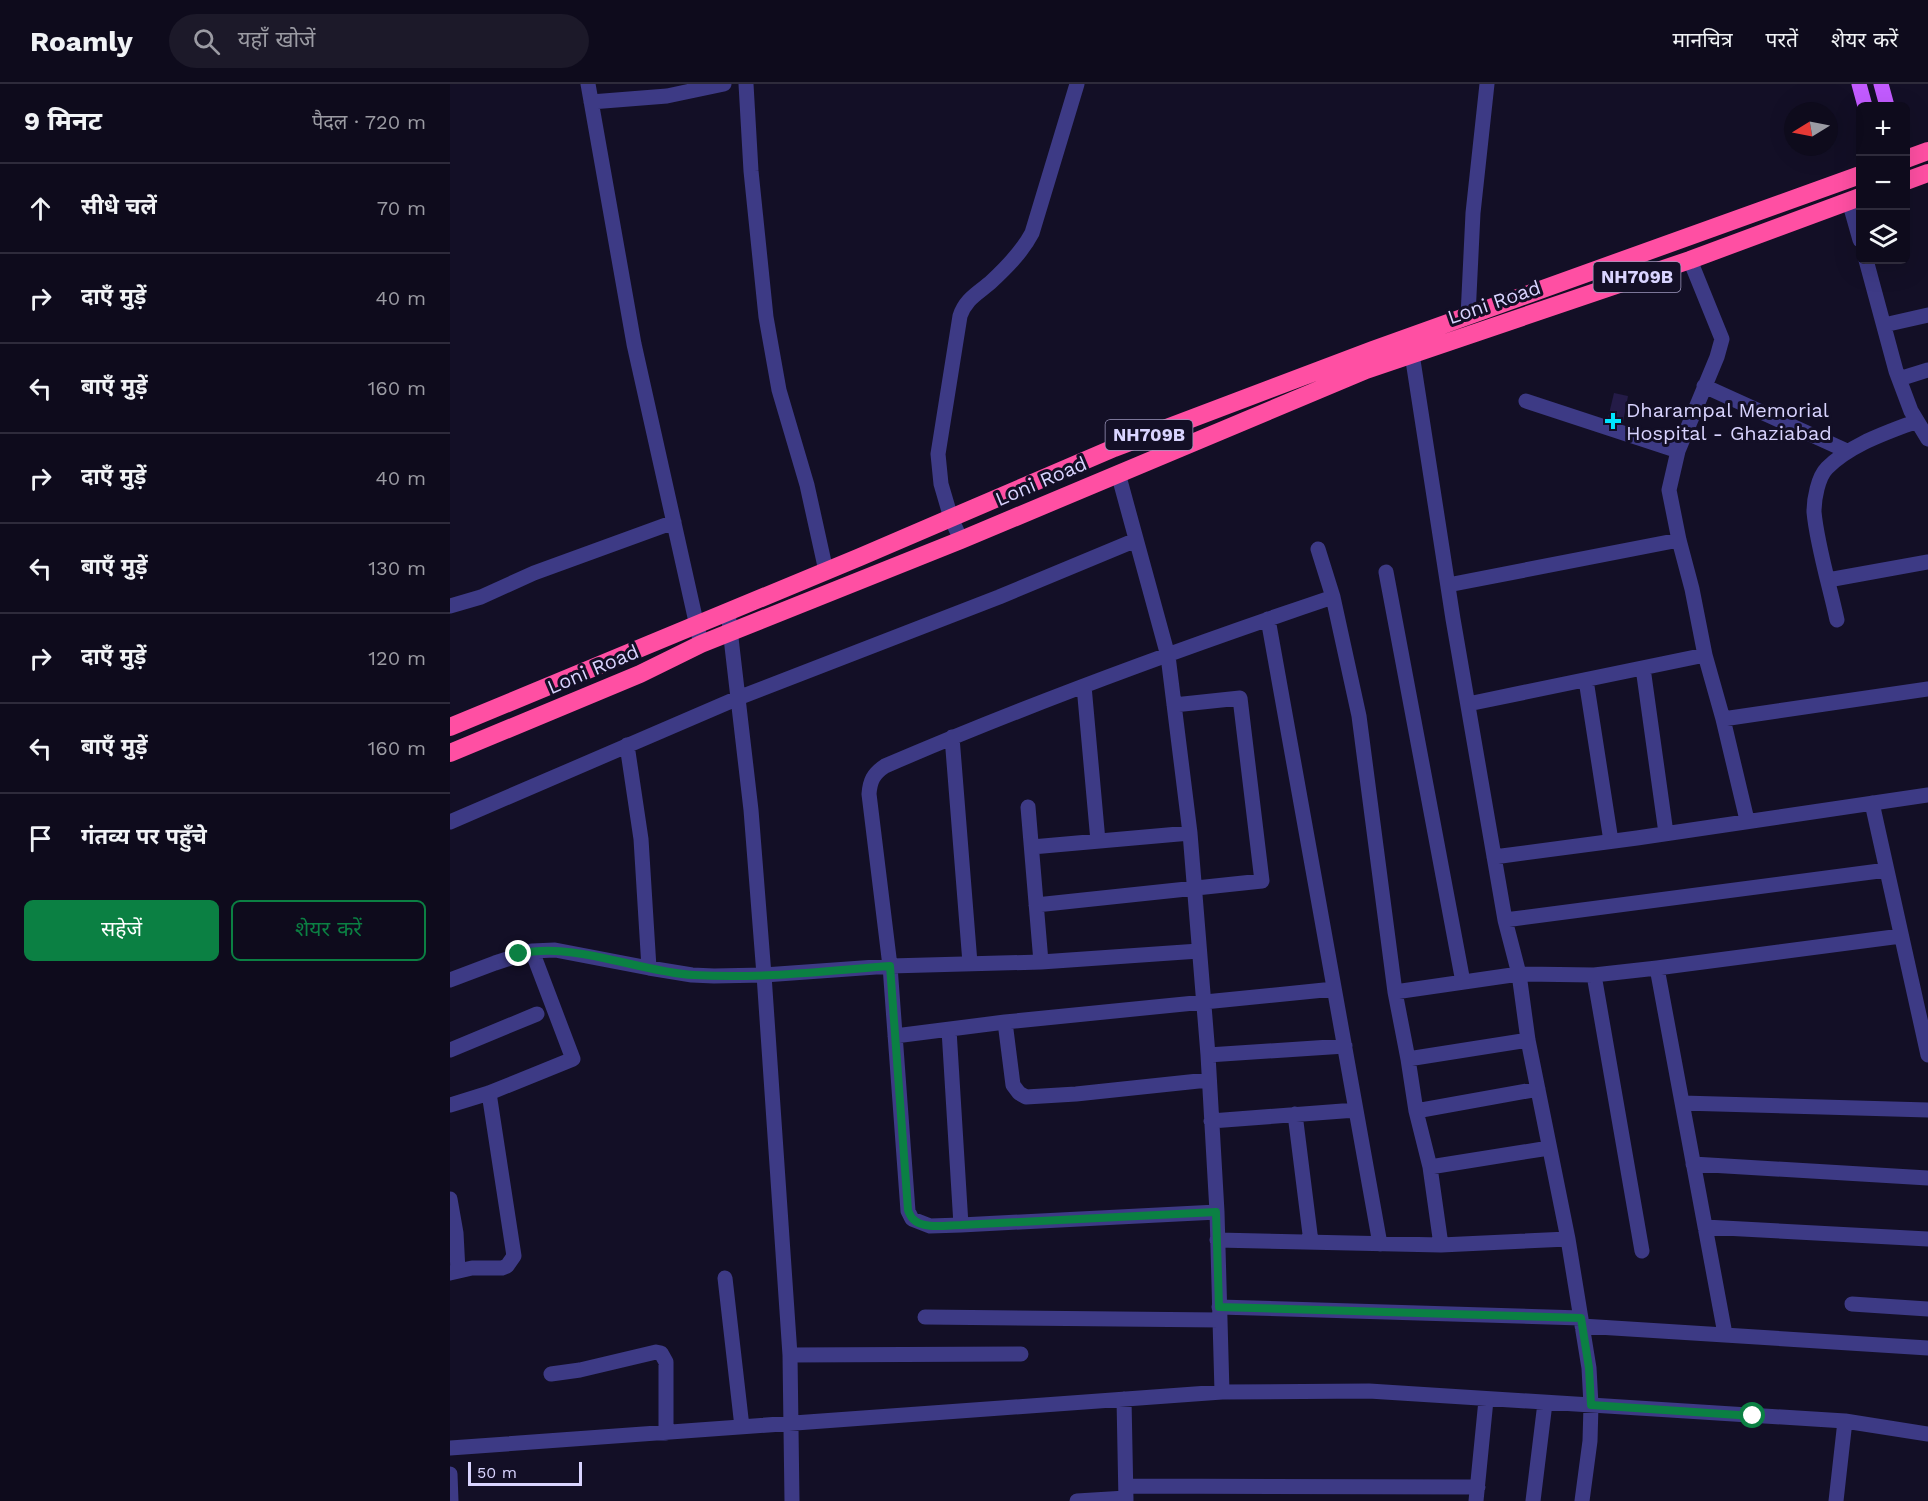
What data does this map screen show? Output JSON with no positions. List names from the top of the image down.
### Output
{
  "streets": {
    "highway": ["NH709B", "Loni Road"]
  },
  "places": {
    "health": ["Dharampal Memorial Hospital - Ghaziabad"]
  },
  "scale_bar": "50 m",
  "north": "left",
  "page": {
    "header": "Roamly",
    "search": "यहाँ खोजें",
    "nav": ["मानचित्र", "परतें", "शेयर करें"],
    "heading": ["9 मिनट", "पैदल · 720 m"],
    "map_buttons": ["+", "−"],
    "list": [
      ["सीधे चलें", "70 m"],
      ["दाएँ मुड़ें", "40 m"],
      ["बाएँ मुड़ें", "160 m"],
      ["दाएँ मुड़ें", "40 m"],
      ["बाएँ मुड़ें", "130 m"],
      ["दाएँ मुड़ें", "120 m"],
      ["बाएँ मुड़ें", "160 m"],
      "गंतव्य पर पहुँचे"
    ],
    "buttons": ["सहेजें", "शेयर करें"],
    "scale": "50 m"
  }
}
